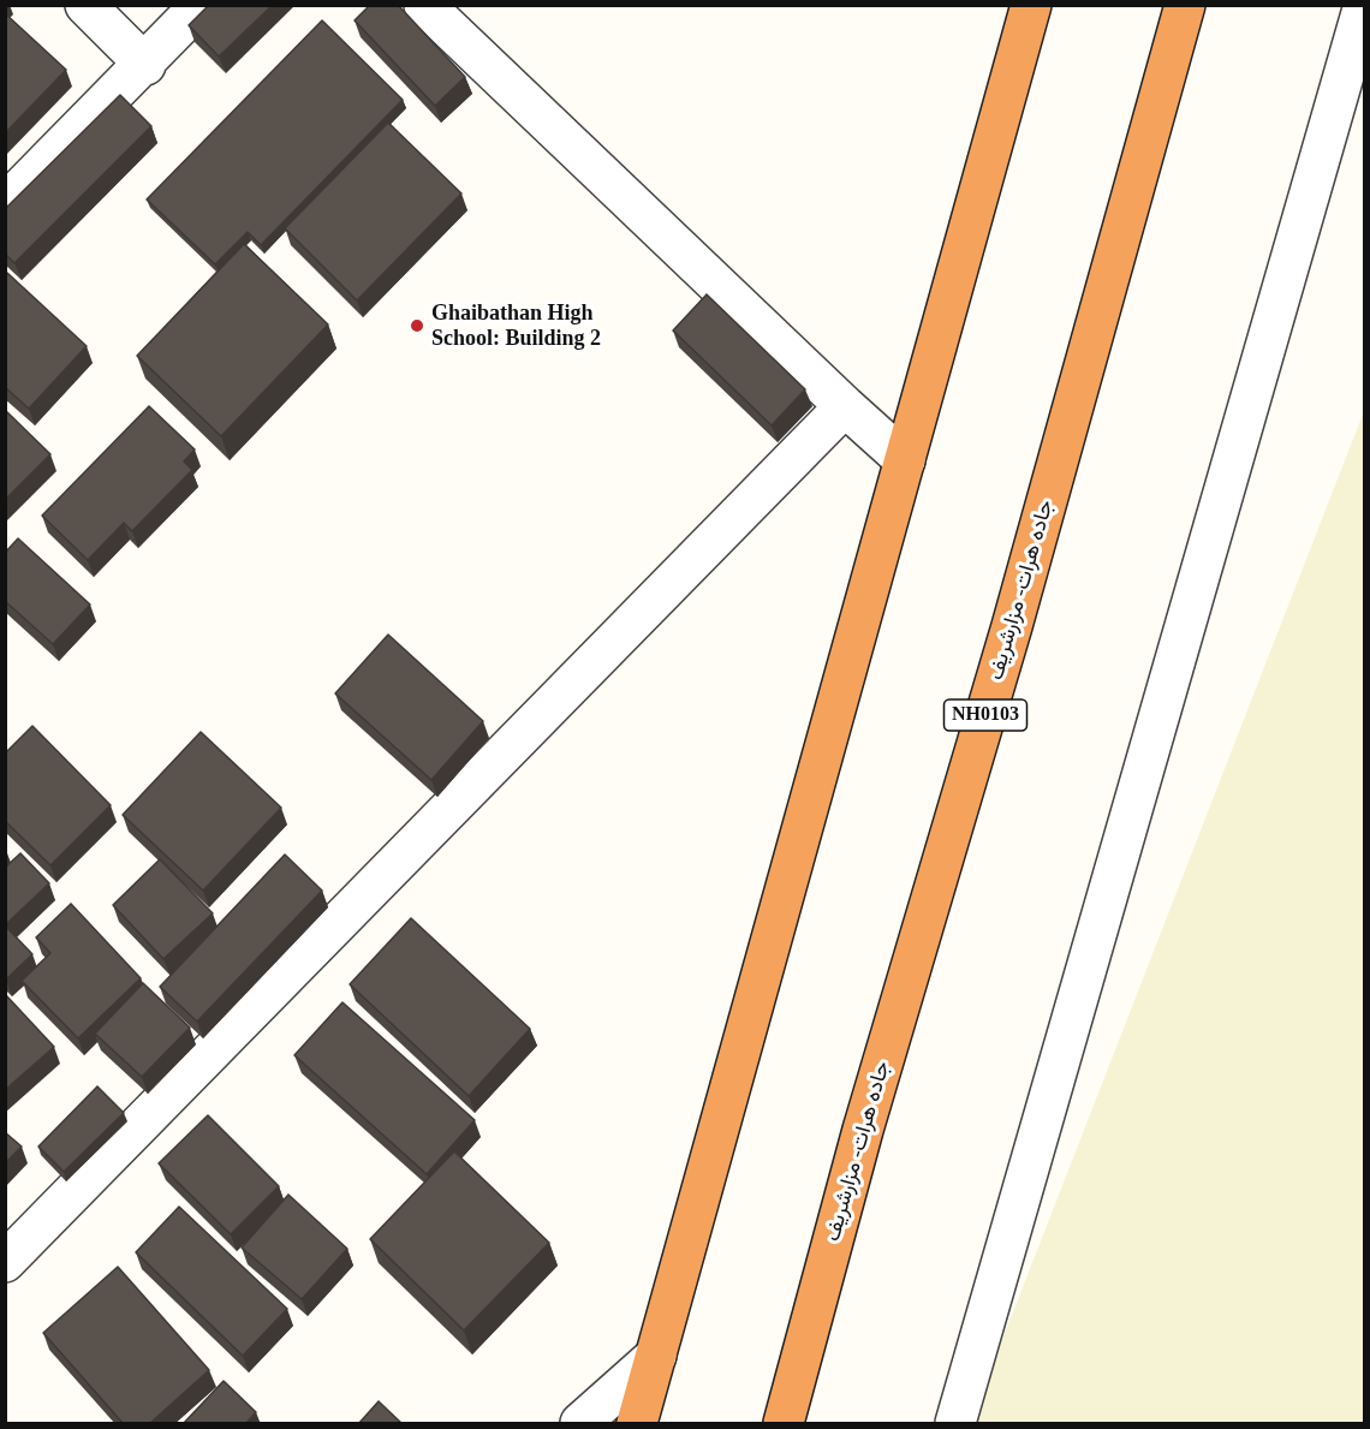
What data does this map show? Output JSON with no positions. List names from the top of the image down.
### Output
{
  "streets": {
    "highway": ["جاده هرات- مزارشریف", "NH0103"]
  },
  "places": ["Ghaibathan High School: Building 2"]
}
